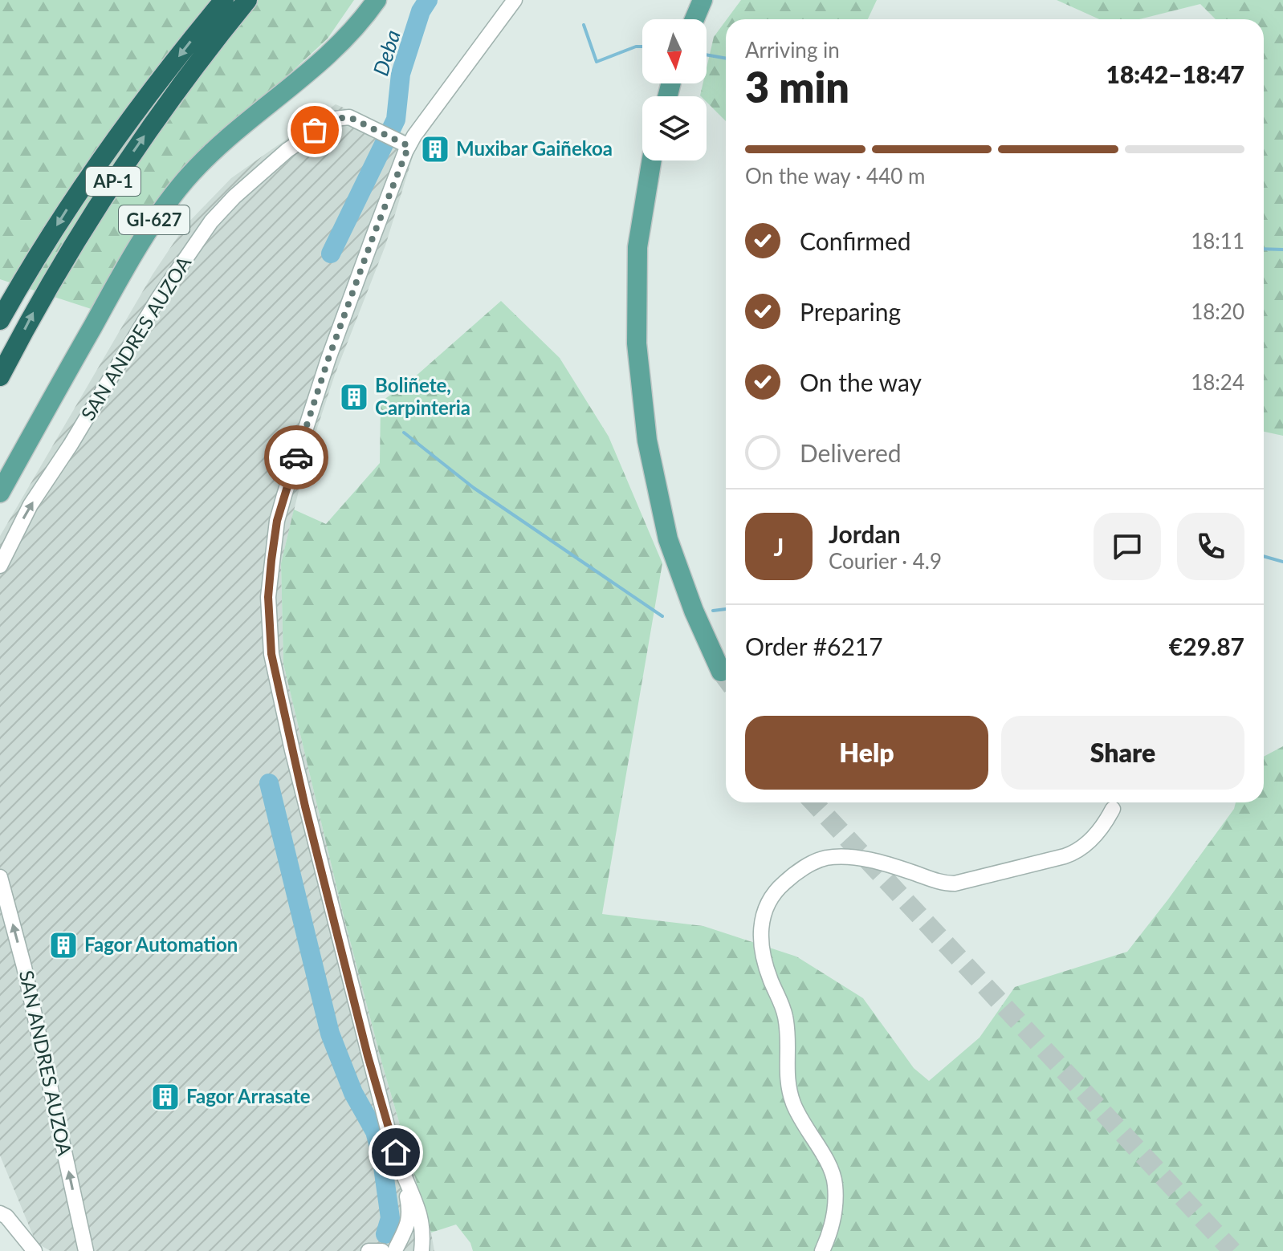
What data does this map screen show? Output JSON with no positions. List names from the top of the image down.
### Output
{
  "streets": {
    "highway": ["AP-1"],
    "main road": ["GI-627"],
    "street": ["SAN ANDRES AUZOA"]
  },
  "one_way": ["SAN ANDRES AUZOA"],
  "water": ["Deba"],
  "places": {
    "building": [
      "Muxibar Gaiñekoa",
      "Boliñete, Carpinteria",
      "Fagor Automation",
      "Fagor Arrasate"
    ]
  },
  "north": "bottom",
  "page": {
    "heading": ["3 min", "Arriving in", "18:42–18:47"],
    "panel": [
      "Jordan",
      "Courier · 4.9",
      "Order #6217",
      "€29.87"
    ],
    "bar": "On the way · 440 m",
    "list": [
      ["Confirmed", "18:11"],
      ["Preparing", "18:20"],
      ["On the way", "18:24"],
      "Delivered"
    ],
    "round": "J",
    "buttons": ["Help", "Share"]
  }
}
